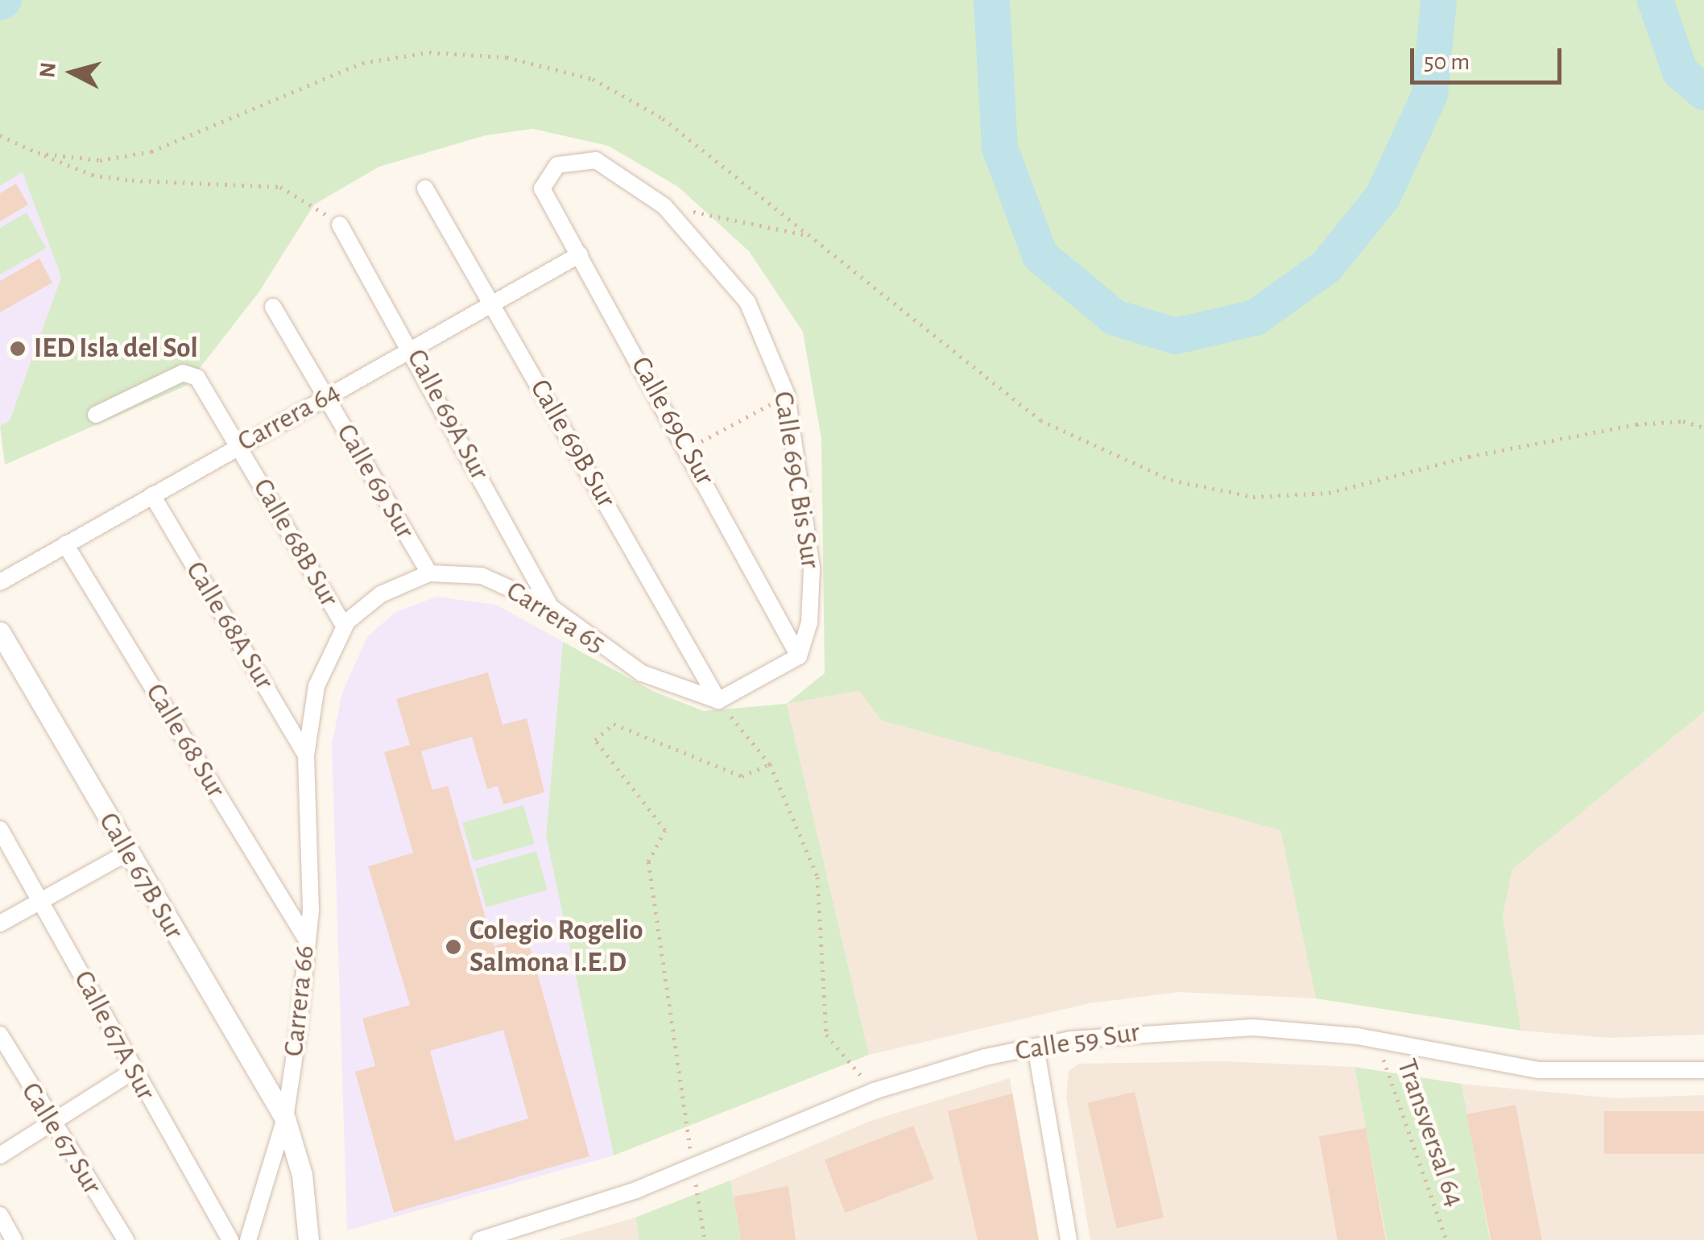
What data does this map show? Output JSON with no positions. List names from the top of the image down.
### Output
{
  "streets": {
    "street": [
      "Calle 69A Sur",
      "Carrera 64",
      "Calle 69C Sur",
      "Calle 69B Sur",
      "Calle 69C Bis Sur",
      "Calle 69 Sur",
      "Calle 68B Sur",
      "Carrera 65",
      "Calle 68A Sur",
      "Calle 68 Sur",
      "Calle 67B Sur",
      "Carrera 66",
      "Calle 67A Sur",
      "Calle 59 Sur",
      "Calle 67 Sur"
    ],
    "path": ["Transversal 64"]
  },
  "crossings": [
    ["Calle 69A Sur", "Carrera 64"],
    ["Calle 69A Sur", "Carrera 65"],
    ["Carrera 64", "Calle 69C Sur"],
    ["Carrera 64", "Calle 69B Sur"],
    ["Carrera 64", "Calle 69 Sur"],
    ["Carrera 64", "Calle 68B Sur"],
    ["Carrera 64", "Calle 68A Sur"],
    ["Carrera 64", "Calle 68 Sur"],
    ["Calle 69C Sur", "Calle 69C Bis Sur"],
    ["Calle 69B Sur", "Carrera 65"],
    ["Calle 69 Sur", "Carrera 65"],
    ["Calle 68B Sur", "Carrera 65"],
    ["Carrera 65", "Calle 68A Sur"],
    ["Carrera 65", "Carrera 66"],
    ["Calle 68A Sur", "Carrera 66"],
    ["Calle 68 Sur", "Carrera 66"],
    ["Calle 67B Sur", "Carrera 66"],
    ["Calle 59 Sur", "Transversal 64"]
  ],
  "places": ["IED Isla del Sol", "Colegio Rogelio Salmona I.E.D"],
  "scale_bar": "50 m",
  "north": "left"
}
